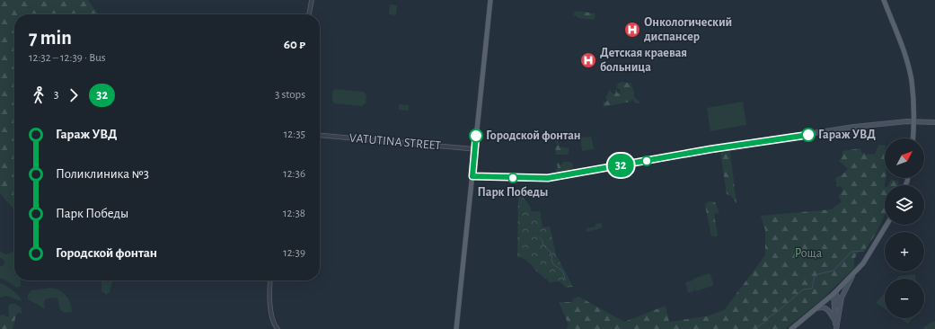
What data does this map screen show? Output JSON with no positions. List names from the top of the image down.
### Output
{
  "streets": {
    "street": ["VATUTINA STREET"]
  },
  "parks": ["Роща"],
  "places": {
    "hospital": ["Онкологический диспансер", "Детская краевая больница"],
    "other": ["Гараж УВД", "Городской фонтан", "Парк Победы"]
  },
  "lines": ["bus line 32"],
  "north": "top right",
  "page": {
    "on_map": "32",
    "heading": ["7 min", "12:32 – 12:39 · Bus", "60 ₽"],
    "legs": ["3", "32", "3 stops"],
    "list": [
      {
        "name": "Гараж УВД",
        "value": "12:35"
      },
      {
        "name": "Поликлиника №3",
        "value": "12:36"
      },
      {
        "name": "Парк Победы",
        "value": "12:38"
      },
      {
        "name": "Городской фонтан",
        "value": "12:39"
      }
    ],
    "map_buttons": ["+", "−"]
  }
}
